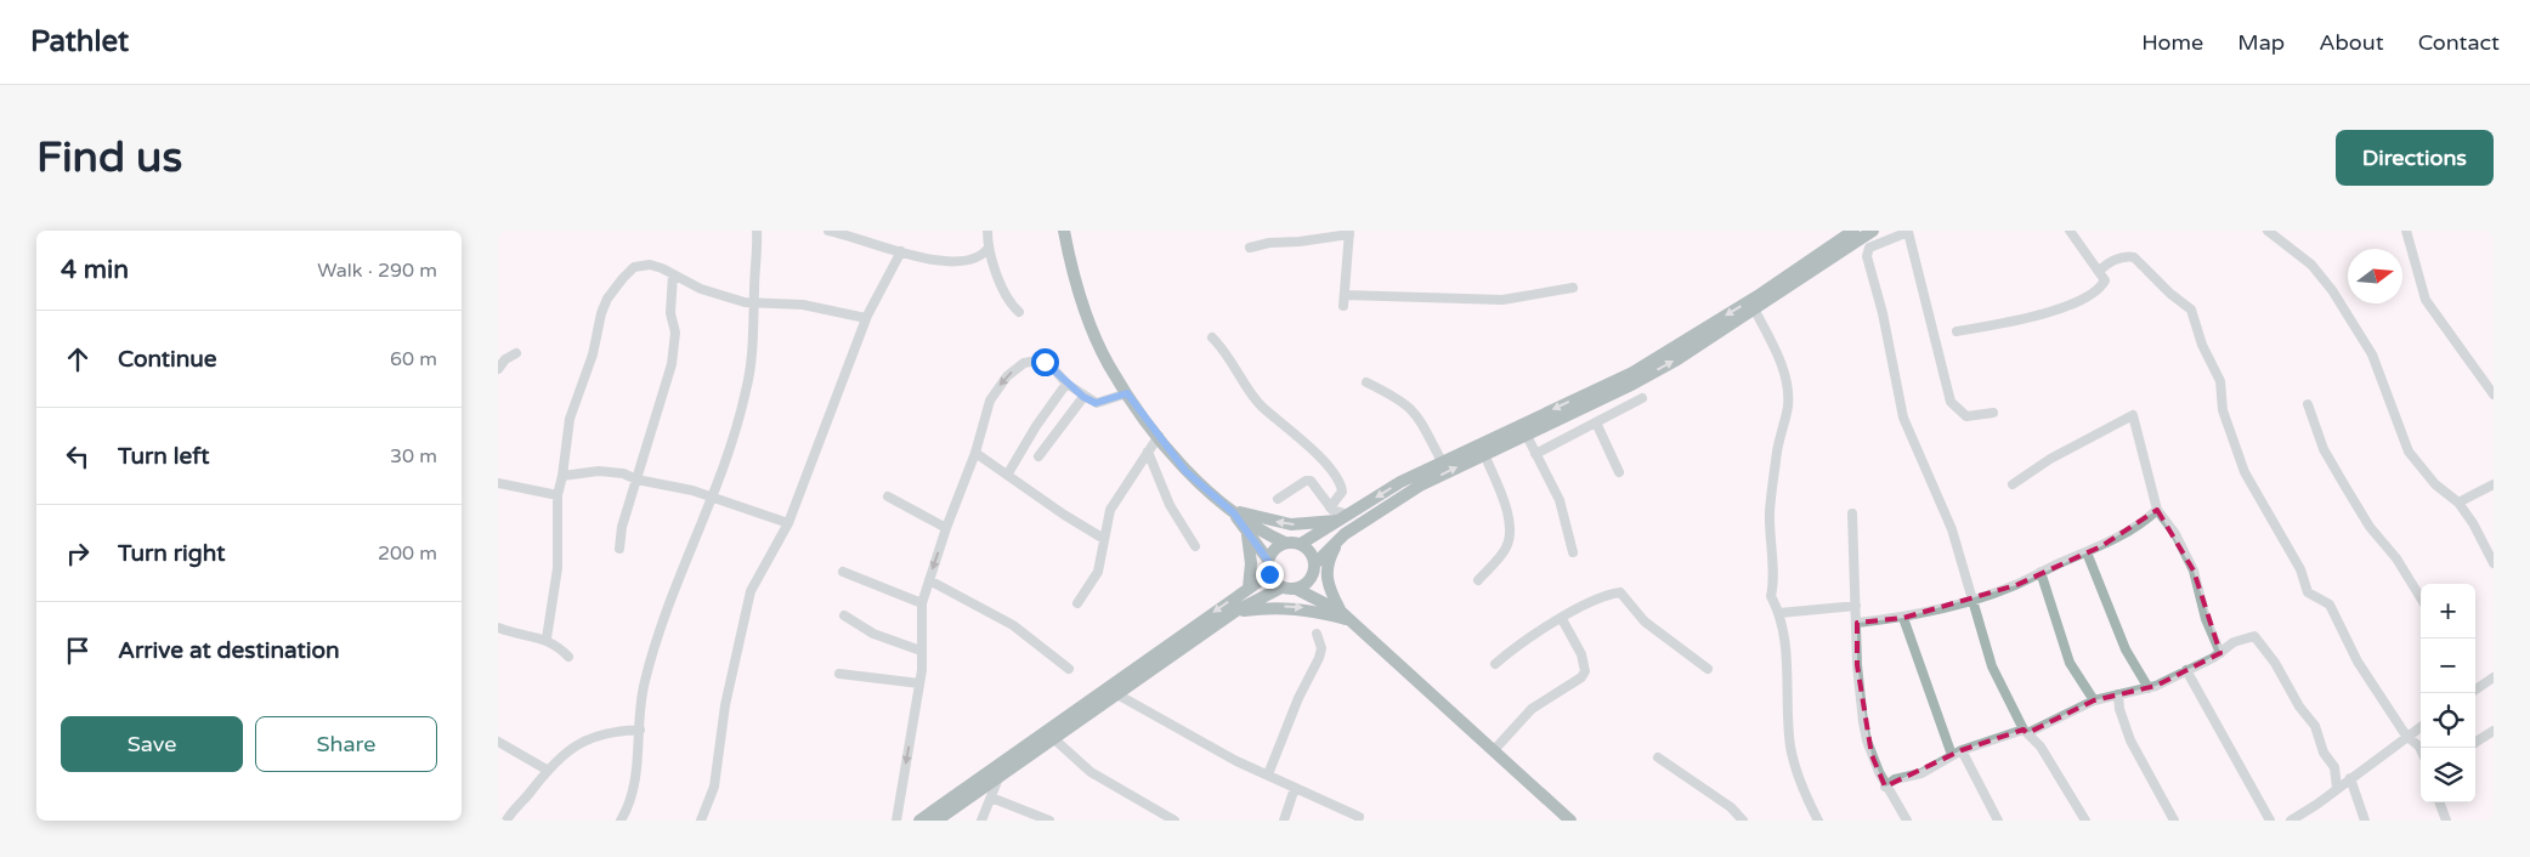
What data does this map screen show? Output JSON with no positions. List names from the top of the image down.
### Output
{
  "north": "right",
  "page": {
    "header": "Pathlet",
    "nav": [
      "Home",
      "Map",
      "About",
      "Contact"
    ],
    "buttons": [
      "Directions",
      ["Save", "Share"]
    ],
    "title": "Find us",
    "heading": ["4 min", "Walk · 290 m"],
    "list": [
      ["Continue", "60 m"],
      ["Turn left", "30 m"],
      ["Turn right", "200 m"],
      "Arrive at destination"
    ],
    "map_buttons": ["+", "−"]
  }
}
